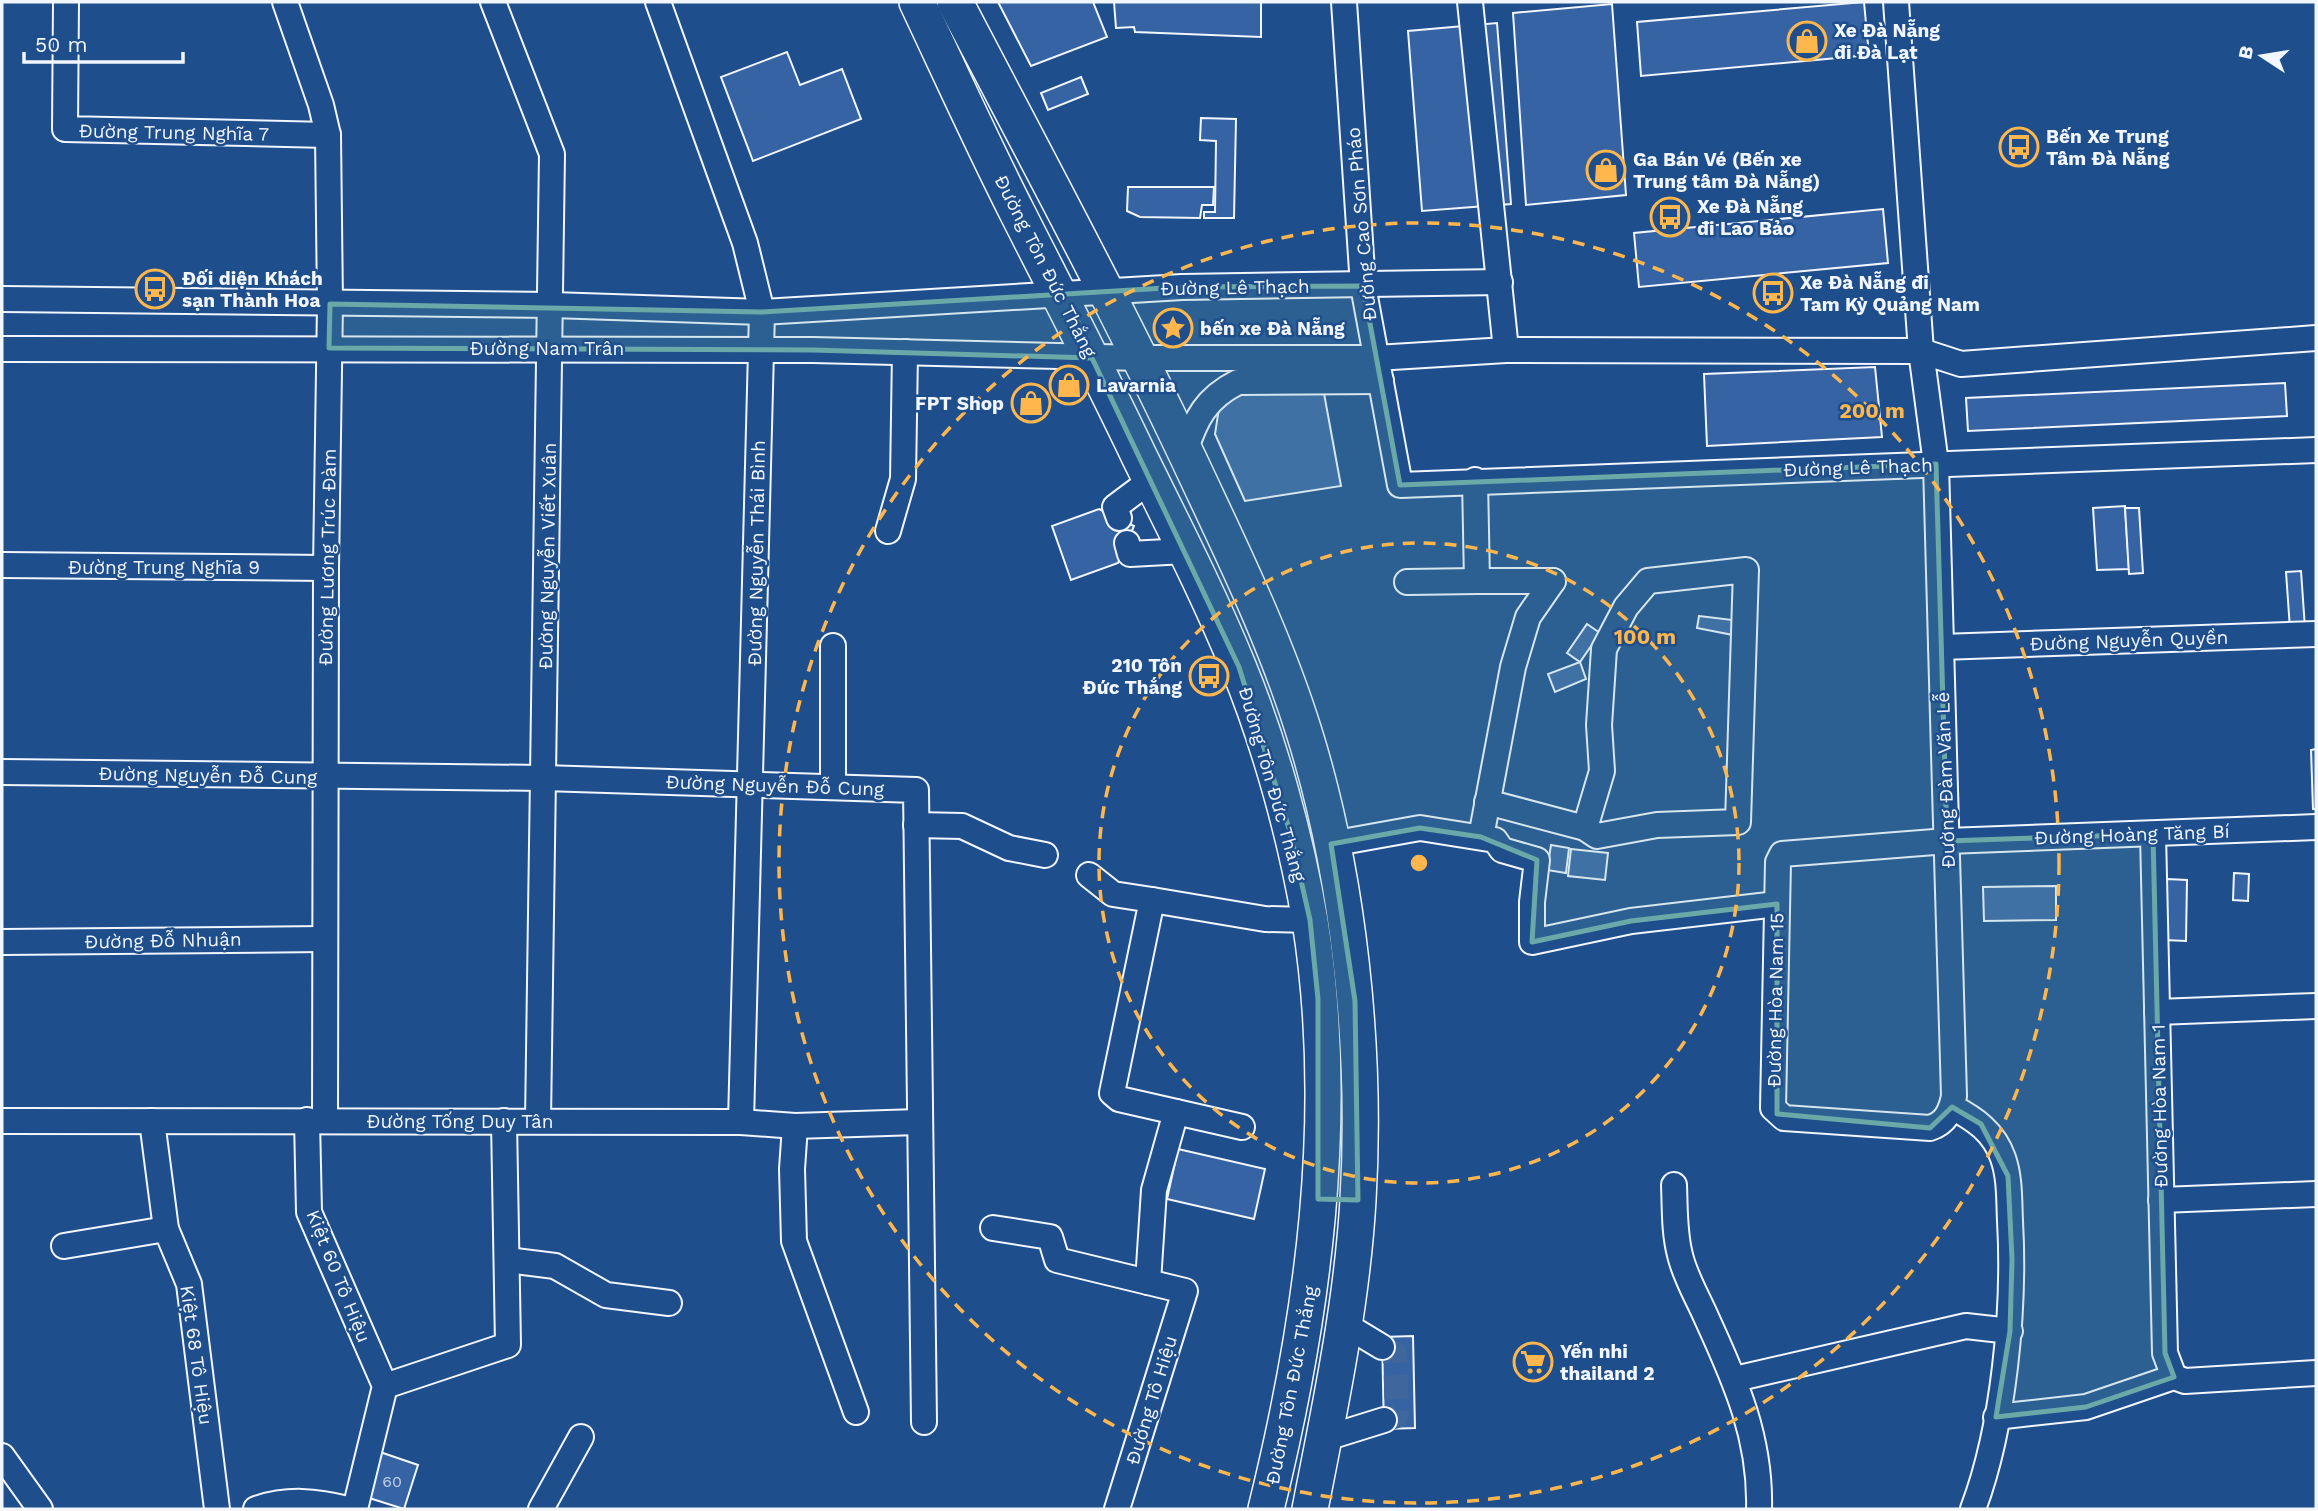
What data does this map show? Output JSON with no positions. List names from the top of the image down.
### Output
{
  "streets": {
    "highway": ["Đường Tôn Đức Thắng"],
    "street": [
      "Đường Trung Nghĩa 7",
      "Đường Cao Sơn Pháo",
      "Đường Lê Thạch",
      "Đường Nam Trân",
      "Đường Nguyễn Thái Bình",
      "Đường Nguyễn Viết Xuân",
      "Đường Lương Trúc Đàm",
      "Đường Trung Nghĩa 9",
      "Đường Nguyễn Quyền",
      "Đường Nguyễn Đỗ Cung",
      "Đường Đàm Văn Lễ",
      "Đường Hoàng Tăng Bí",
      "Đường Đỗ Nhuận",
      "Đường Hòa Nam 15",
      "Đường Hòa Nam 1",
      "Đường Tống Duy Tân",
      "Kiệt 60 Tô Hiệu",
      "Kiệt 68 Tô Hiệu",
      "Đường Tô Hiệu"
    ]
  },
  "crossings": [
    ["Đường Trung Nghĩa 7", "Đường Lương Trúc Đàm"],
    ["Đường Cao Sơn Pháo", "Đường Lê Thạch"],
    ["Đường Tôn Đức Thắng", "Đường Lê Thạch"],
    ["Đường Tôn Đức Thắng", "Đường Nam Trân"],
    ["Đường Lê Thạch", "Đường Đàm Văn Lễ"],
    ["Đường Nam Trân", "Đường Nguyễn Thái Bình"],
    ["Đường Nam Trân", "Đường Nguyễn Viết Xuân"],
    ["Đường Nam Trân", "Đường Lương Trúc Đàm"],
    ["Đường Nguyễn Thái Bình", "Đường Nguyễn Đỗ Cung"],
    ["Đường Nguyễn Thái Bình", "Đường Tống Duy Tân"],
    ["Đường Nguyễn Viết Xuân", "Đường Nguyễn Đỗ Cung"],
    ["Đường Nguyễn Viết Xuân", "Đường Tống Duy Tân"],
    ["Đường Lương Trúc Đàm", "Đường Trung Nghĩa 9"],
    ["Đường Lương Trúc Đàm", "Đường Nguyễn Đỗ Cung"],
    ["Đường Lương Trúc Đàm", "Đường Đỗ Nhuận"],
    ["Đường Lương Trúc Đàm", "Đường Tống Duy Tân"],
    ["Đường Lương Trúc Đàm", "Kiệt 60 Tô Hiệu"],
    ["Đường Nguyễn Quyền", "Đường Đàm Văn Lễ"],
    ["Đường Nguyễn Đỗ Cung", "Đường Tống Duy Tân"],
    ["Đường Đàm Văn Lễ", "Đường Hoàng Tăng Bí"],
    ["Đường Đàm Văn Lễ", "Đường Hòa Nam 15"],
    ["Đường Hoàng Tăng Bí", "Đường Hòa Nam 15"],
    ["Đường Hoàng Tăng Bí", "Đường Hòa Nam 1"],
    ["Đường Tống Duy Tân", "Kiệt 60 Tô Hiệu"],
    ["Đường Tống Duy Tân", "Kiệt 68 Tô Hiệu"]
  ],
  "places": {
    "shop": [
      "Xe Đà Nẵng đi Đà Lạt",
      "Ga Bán Vé (Bến xe Trung tâm Đà Nẵng)",
      "Lavarnia",
      "FPT Shop"
    ],
    "bus stop": [
      "Bến Xe Trung Tâm Đà Nẵng",
      "Xe Đà Nẵng đi Lao Bảo",
      "Đối diện Khách sạn Thành Hoa",
      "Xe Đà Nẵng đi Tam Kỳ Quảng Nam",
      "210 Tôn Đức Thắng"
    ],
    "place": ["bến xe Đà Nẵng"],
    "supermarket": ["Yến nhi thailand 2"]
  },
  "house_numbers": ["60"],
  "scale_bar": "50 m",
  "north": "left",
  "rings": ["200 m", "100 m"]
}
